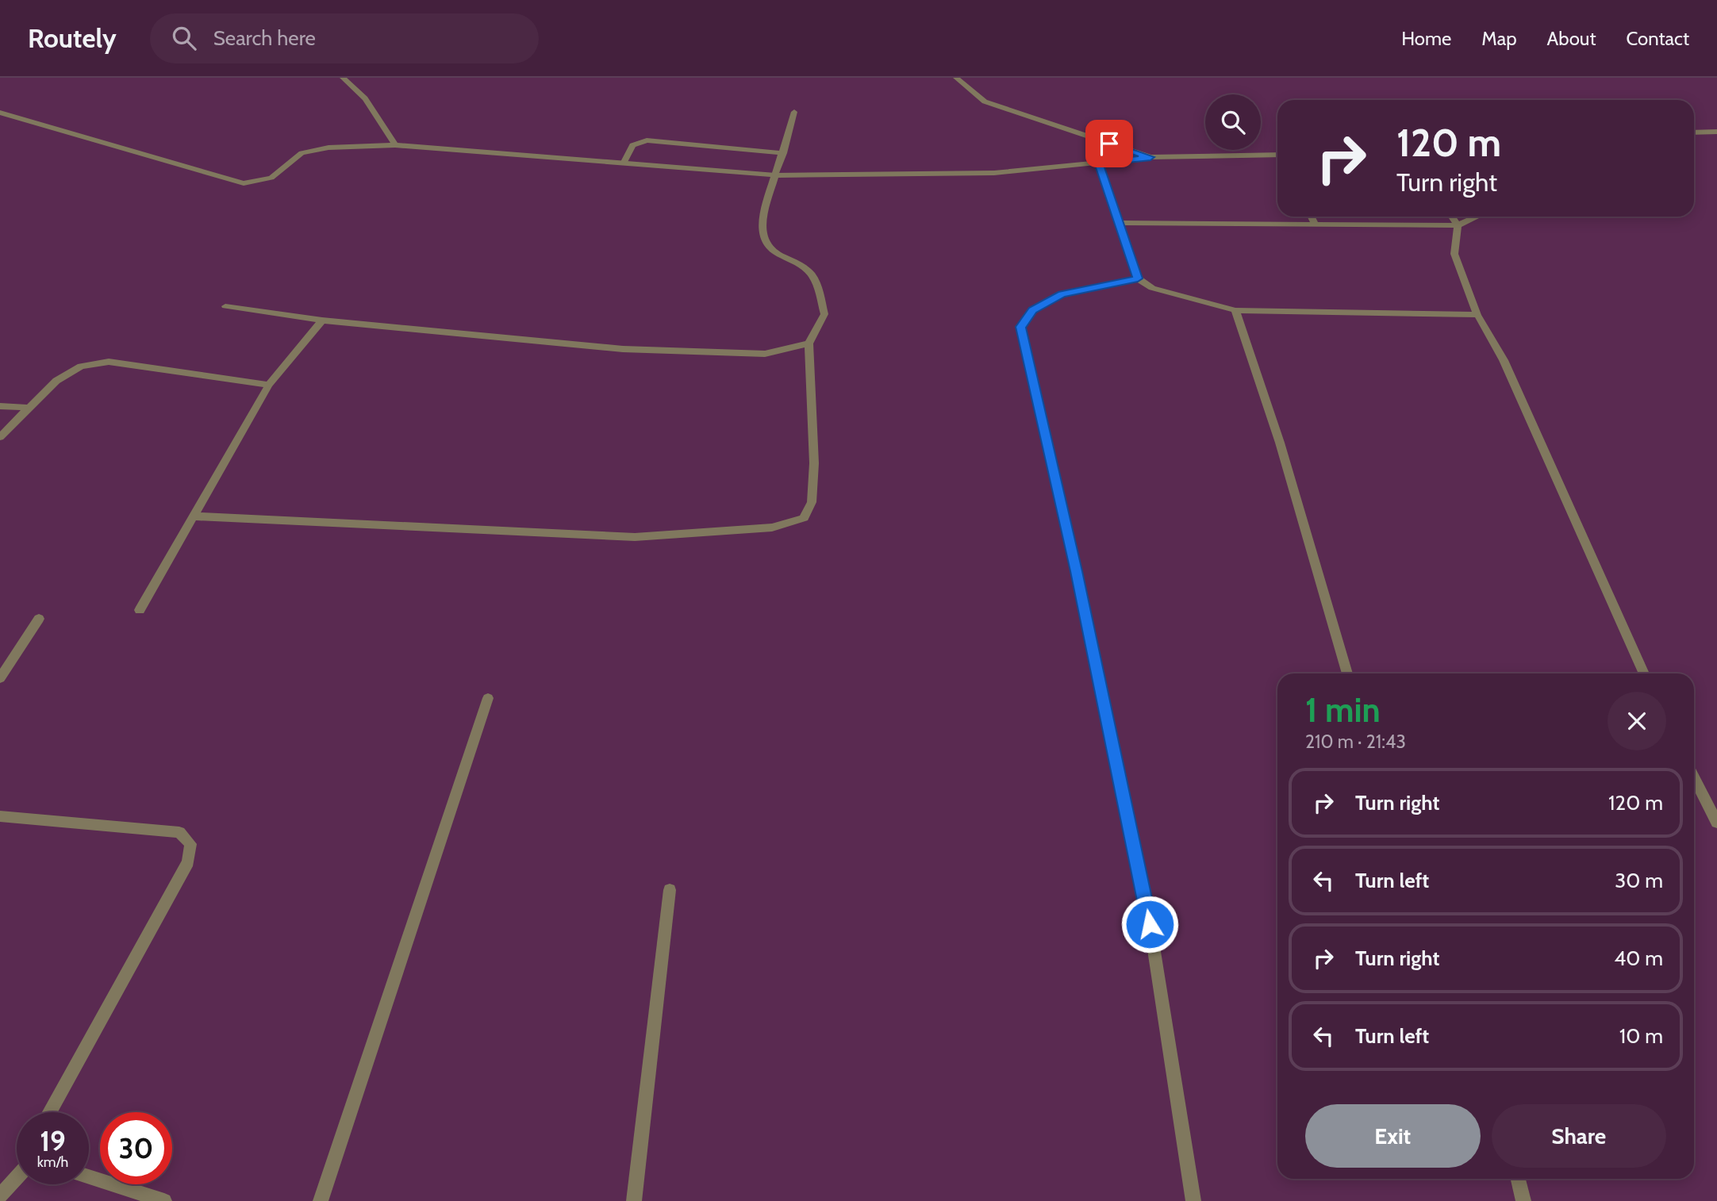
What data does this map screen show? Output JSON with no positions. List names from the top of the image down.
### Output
{
  "page": {
    "header": "Routely",
    "search": "Search here",
    "nav": [
      "Home",
      "Map",
      "About",
      "Contact"
    ],
    "turn": ["120 m", "Turn right"],
    "heading": ["1 min", "210 m · 21:43"],
    "list": [
      {
        "name": "Turn right",
        "value": "120 m"
      },
      {
        "name": "Turn left",
        "value": "30 m"
      },
      {
        "name": "Turn right",
        "value": "40 m"
      },
      {
        "name": "Turn left",
        "value": "10 m"
      }
    ],
    "buttons": ["Exit", "Share"],
    "speed": "19 km/h",
    "limit": "30"
  }
}
